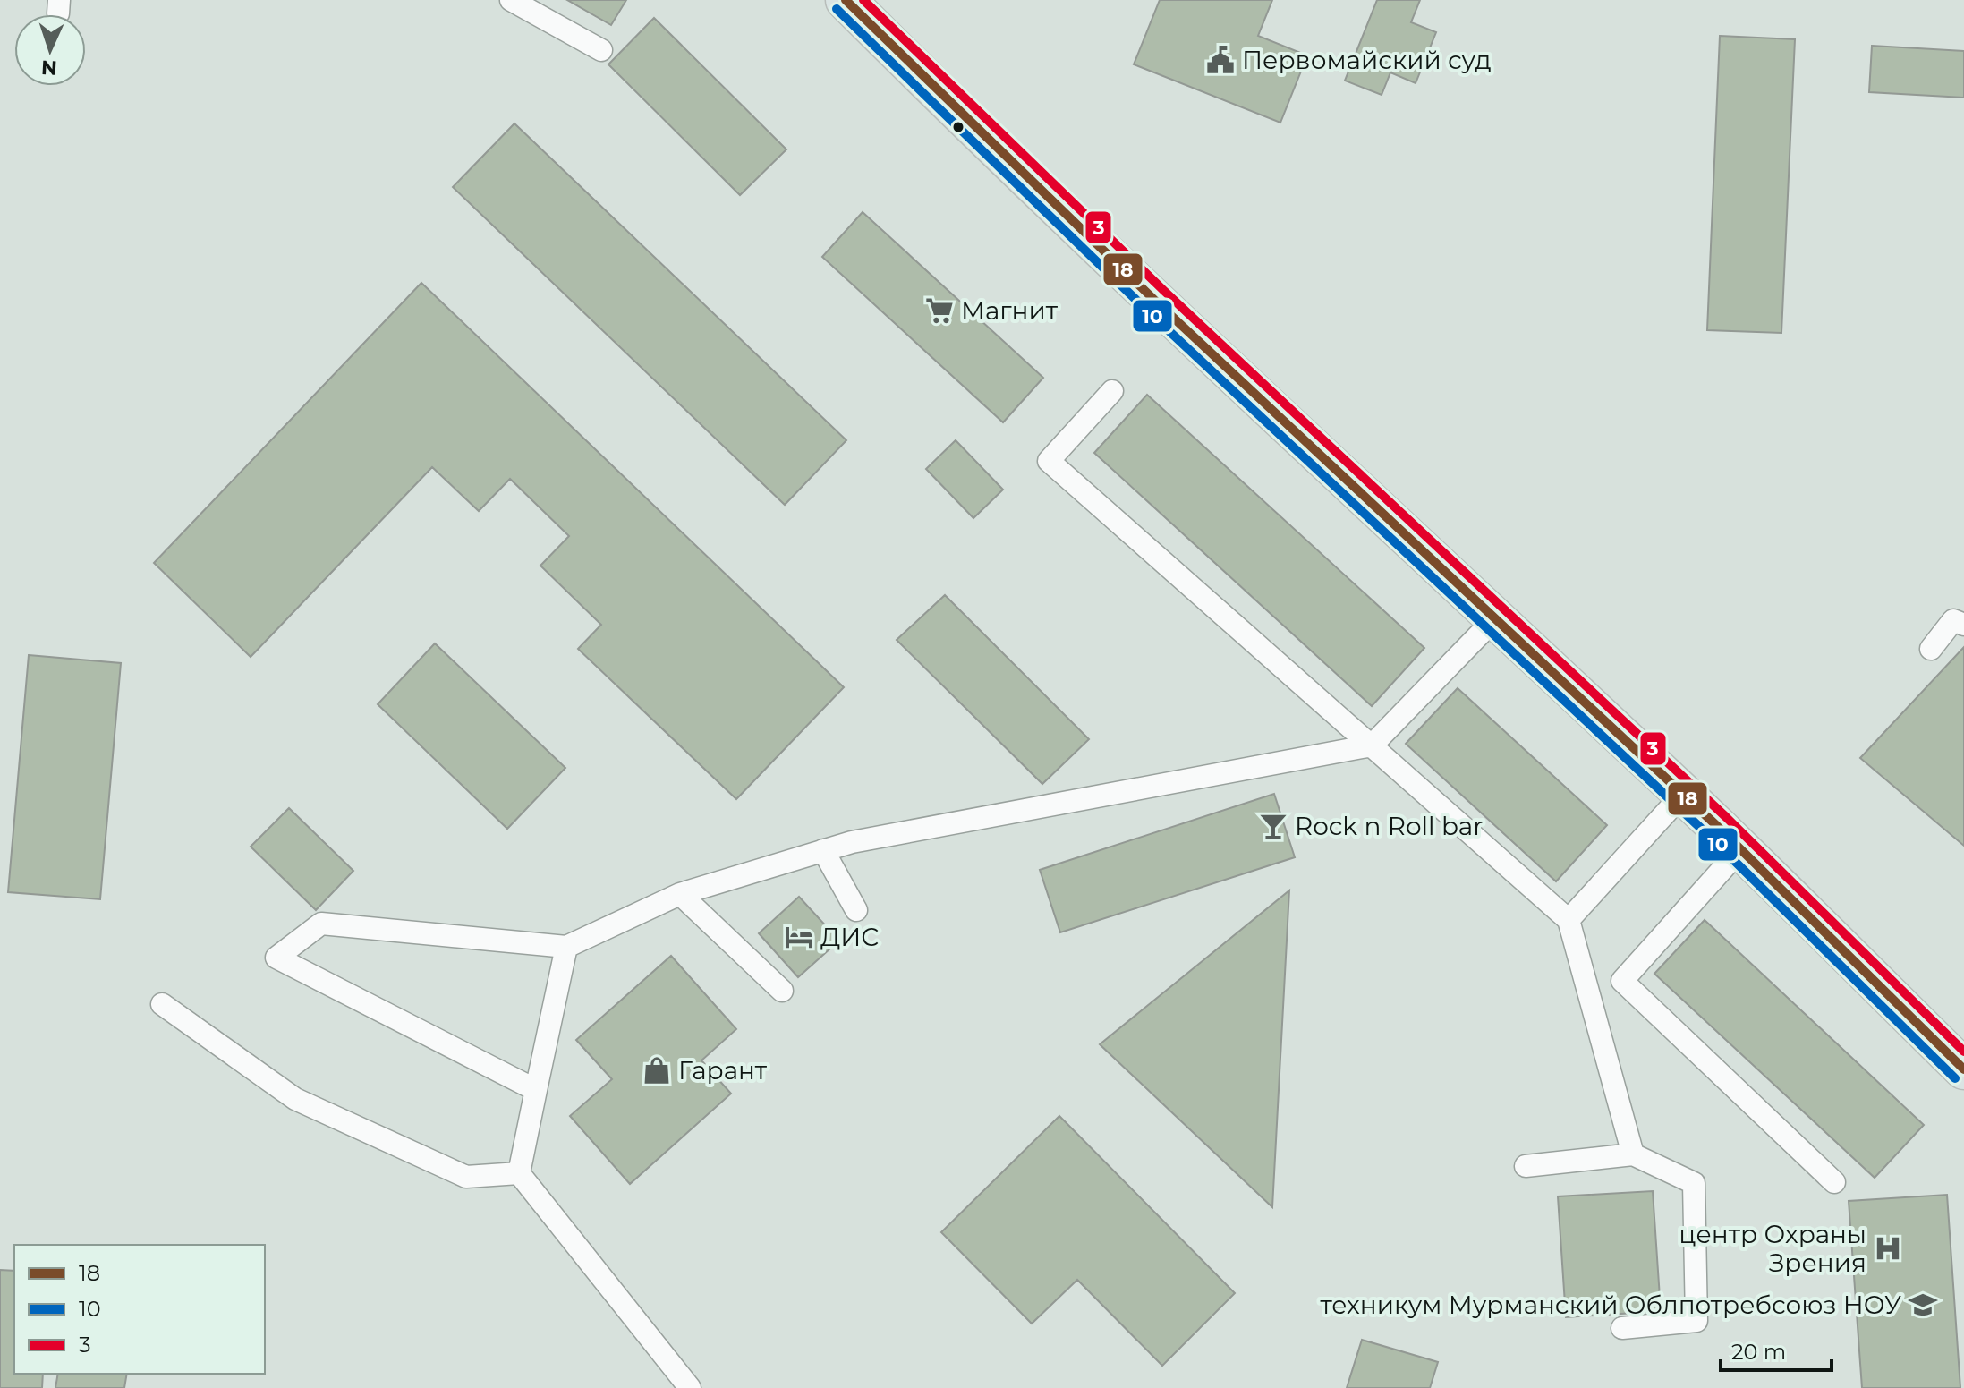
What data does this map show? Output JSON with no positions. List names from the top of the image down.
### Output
{
  "places": {
    "public building": ["Первомайский суд"],
    "supermarket": ["Магнит"],
    "bar": ["Rock n Roll bar"],
    "hotel": ["ДИС"],
    "shop": ["Гарант"],
    "hospital": ["центр Охраны Зрения"],
    "school or university": ["техникум Мурманский Облпотребсоюз НОУ"]
  },
  "lines": ["transit line 18", "transit line 3", "transit line 10"],
  "legend": ["18", "10", "3"],
  "scale_bar": "20 m",
  "north": "bottom"
}
